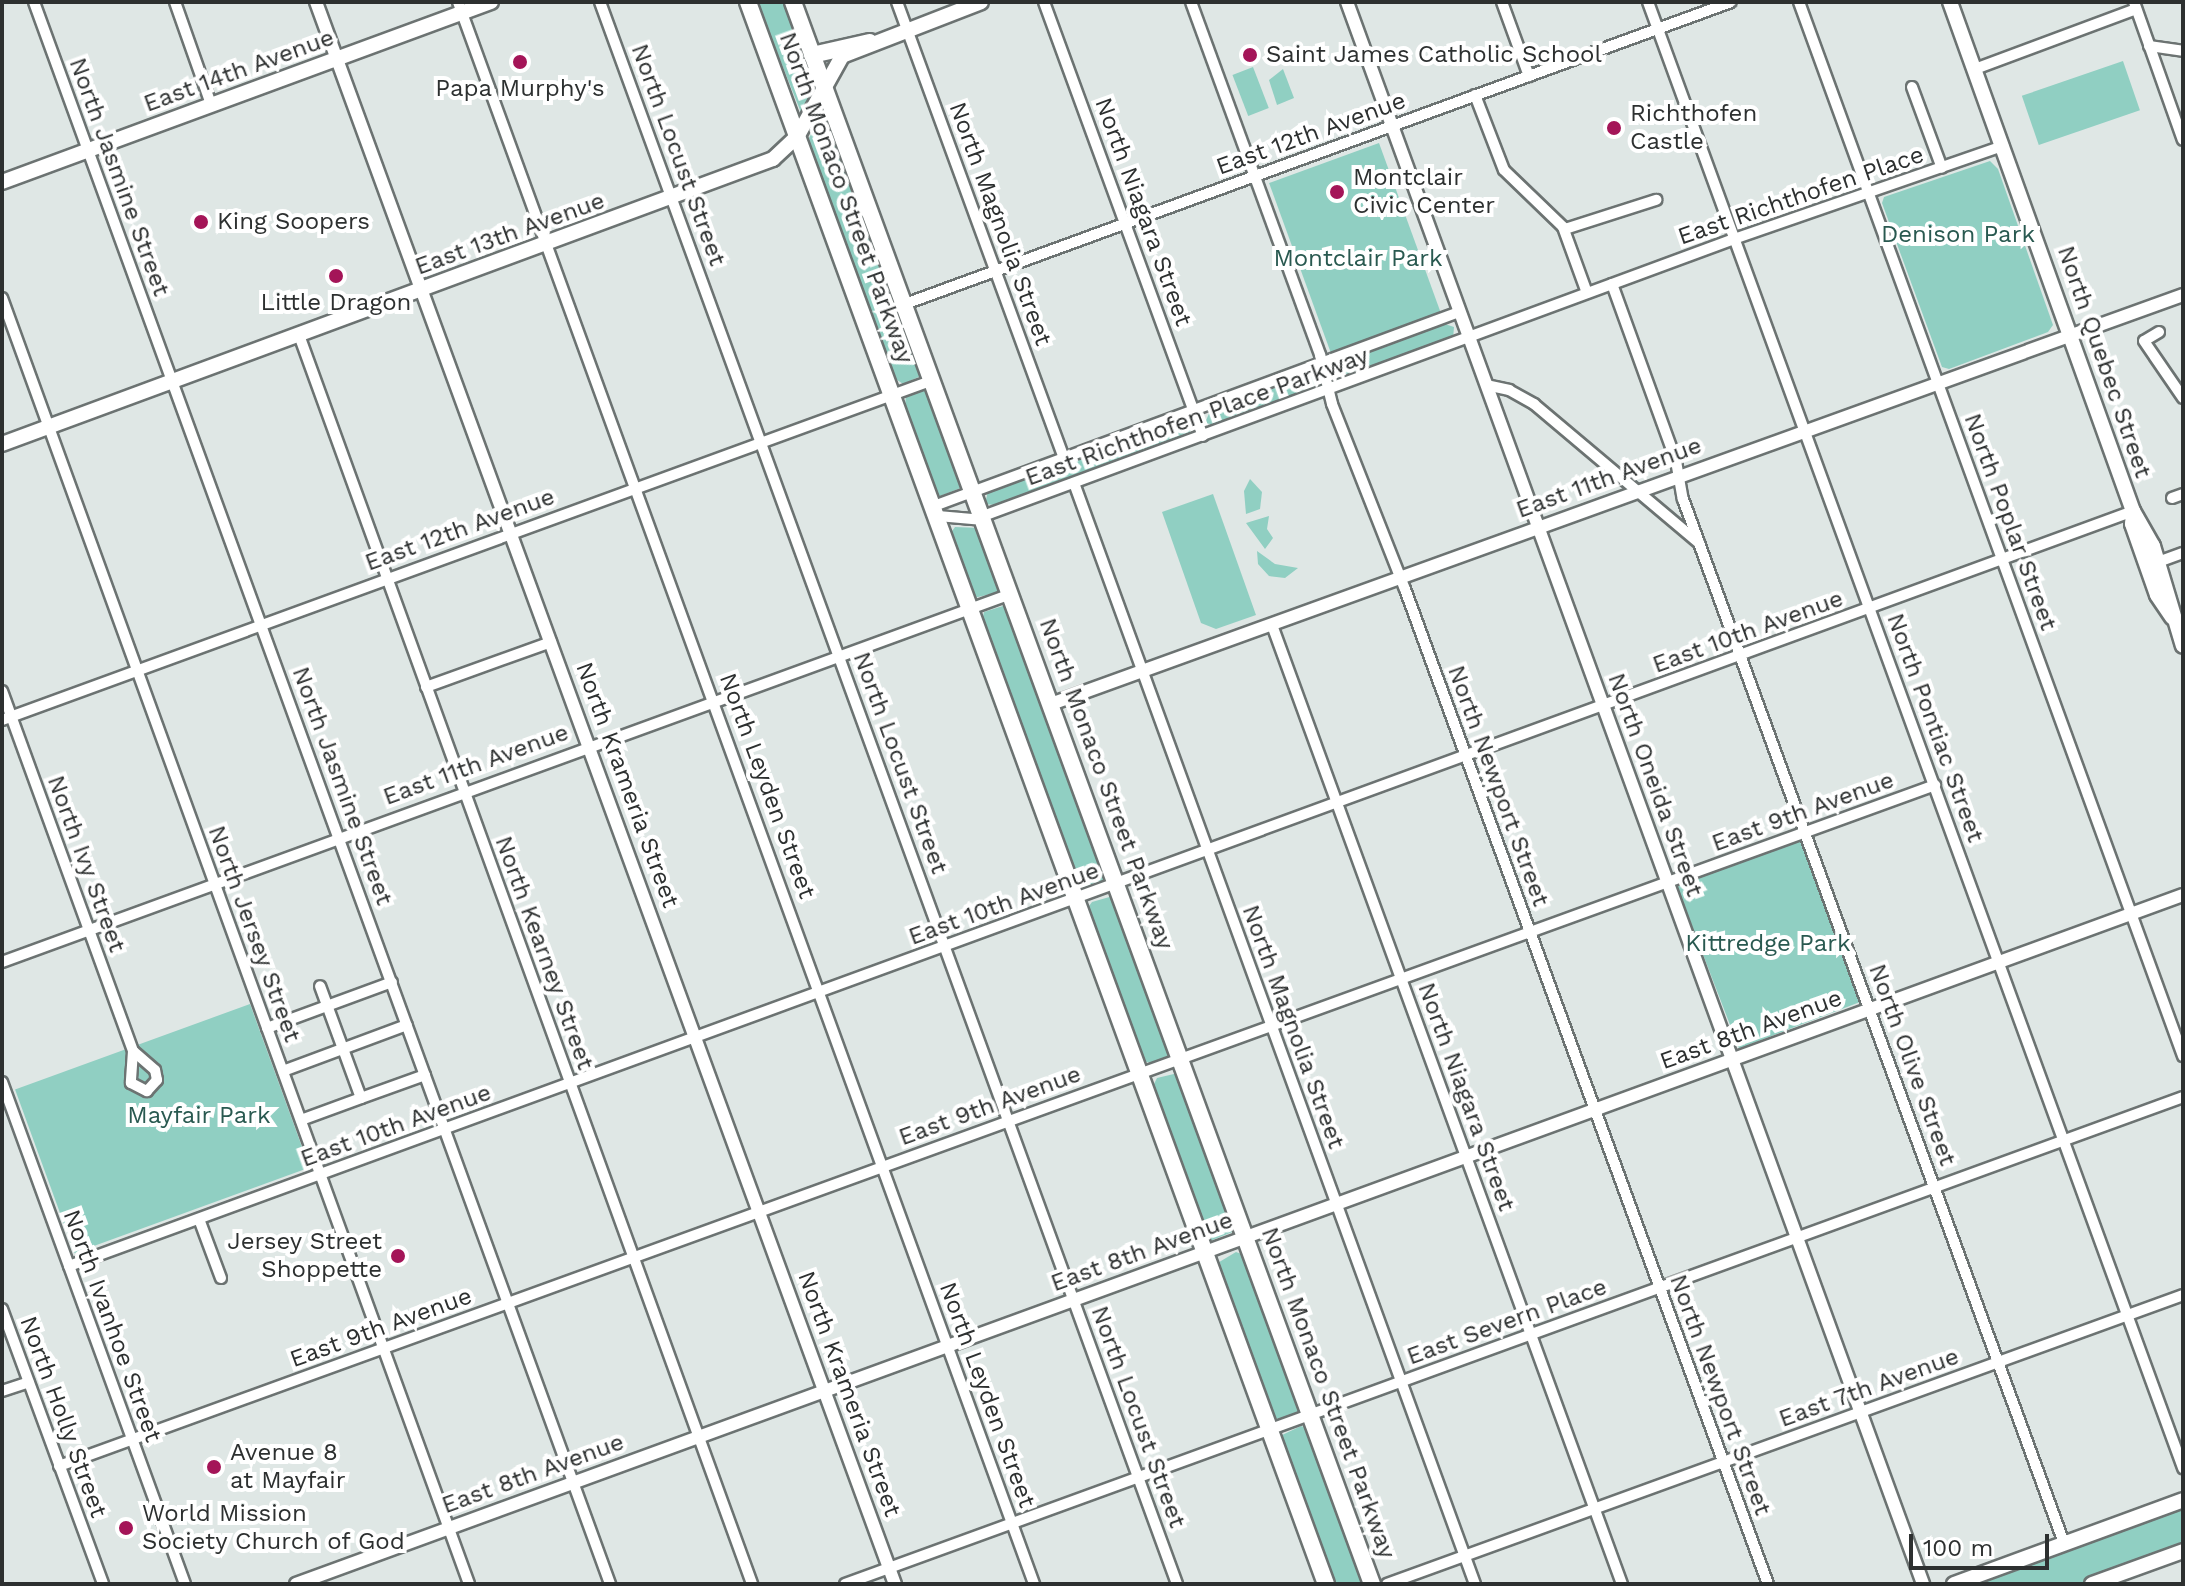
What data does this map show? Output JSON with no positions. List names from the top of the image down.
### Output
{
  "streets": {
    "main road": [
      "East 14th Avenue",
      "North Monaco Street Parkway",
      "East 13th Avenue",
      "North Quebec Street"
    ],
    "street": [
      "East 12th Avenue",
      "North Locust Street",
      "North Jasmine Street",
      "East Richthofen Place",
      "North Niagara Street",
      "North Magnolia Street",
      "East Richthofen Place Parkway",
      "East 11th Avenue",
      "North Poplar Street",
      "East 10th Avenue",
      "North Pontiac Street",
      "North Krameria Street",
      "North Oneida Street",
      "North Leyden Street",
      "North Newport Street",
      "East 9th Avenue",
      "North Ivy Street",
      "North Jersey Street",
      "North Kearney Street",
      "East 8th Avenue",
      "North Olive Street",
      "East Severn Place",
      "North Ivanhoe Street",
      "East 7th Avenue",
      "North Holly Street"
    ]
  },
  "crossings": [
    ["East 14th Avenue", "North Jasmine Street"],
    ["East 14th Avenue", "North Krameria Street"],
    ["East 14th Avenue", "North Leyden Street"],
    ["East 12th Avenue", "North Locust Street"],
    ["East 12th Avenue", "North Jasmine Street"],
    ["East 12th Avenue", "North Monaco Street Parkway"],
    ["East 12th Avenue", "North Niagara Street"],
    ["East 12th Avenue", "North Magnolia Street"],
    ["East 12th Avenue", "North Pontiac Street"],
    ["East 12th Avenue", "North Krameria Street"],
    ["East 12th Avenue", "North Oneida Street"],
    ["East 12th Avenue", "North Leyden Street"],
    ["East 12th Avenue", "North Newport Street"],
    ["East 12th Avenue", "North Ivy Street"],
    ["East 12th Avenue", "North Jersey Street"],
    ["East 12th Avenue", "North Kearney Street"],
    ["North Locust Street", "East 13th Avenue"],
    ["North Locust Street", "East 11th Avenue"],
    ["North Locust Street", "East 10th Avenue"],
    ["North Locust Street", "East 9th Avenue"],
    ["North Locust Street", "East 8th Avenue"],
    ["North Locust Street", "East Severn Place"],
    ["North Jasmine Street", "East 13th Avenue"],
    ["North Jasmine Street", "East 11th Avenue"],
    ["North Jasmine Street", "East 10th Avenue"],
    ["North Jasmine Street", "East 9th Avenue"],
    ["North Jasmine Street", "East 8th Avenue"],
    ["East Richthofen Place", "North Quebec Street"],
    ["East Richthofen Place", "North Poplar Street"],
    ["East Richthofen Place", "North Pontiac Street"],
    ["East Richthofen Place", "North Olive Street"],
    ["North Monaco Street Parkway", "East 13th Avenue"],
    ["North Monaco Street Parkway", "East Richthofen Place Parkway"],
    ["North Monaco Street Parkway", "East 11th Avenue"],
    ["North Monaco Street Parkway", "East 10th Avenue"],
    ["North Monaco Street Parkway", "East 9th Avenue"],
    ["North Monaco Street Parkway", "East 8th Avenue"],
    ["North Monaco Street Parkway", "East Severn Place"],
    ["North Niagara Street", "East Richthofen Place Parkway"],
    ["North Niagara Street", "East 11th Avenue"],
    ["North Niagara Street", "East 10th Avenue"],
    ["North Niagara Street", "East 9th Avenue"],
    ["North Niagara Street", "East 8th Avenue"],
    ["North Niagara Street", "East Severn Place"],
    ["North Niagara Street", "East 7th Avenue"],
    ["North Magnolia Street", "East 13th Avenue"],
    ["North Magnolia Street", "East Richthofen Place Parkway"],
    ["North Magnolia Street", "East 11th Avenue"],
    ["North Magnolia Street", "East 10th Avenue"],
    ["North Magnolia Street", "East 9th Avenue"],
    ["North Magnolia Street", "East 8th Avenue"],
    ["North Magnolia Street", "East Severn Place"],
    ["North Magnolia Street", "East 7th Avenue"],
    ["East 13th Avenue", "North Krameria Street"],
    ["East 13th Avenue", "North Leyden Street"],
    ["East 13th Avenue", "North Jersey Street"],
    ["East 13th Avenue", "North Kearney Street"],
    ["North Quebec Street", "East 11th Avenue"],
    ["North Quebec Street", "East 10th Avenue"],
    ["East Richthofen Place Parkway", "North Oneida Street"],
    ["East Richthofen Place Parkway", "North Newport Street"],
    ["East 11th Avenue", "North Poplar Street"],
    ["East 11th Avenue", "North Pontiac Street"],
    ["East 11th Avenue", "North Krameria Street"],
    ["East 11th Avenue", "North Oneida Street"],
    ["East 11th Avenue", "North Leyden Street"],
    ["East 11th Avenue", "North Newport Street"],
    ["East 11th Avenue", "North Ivy Street"],
    ["East 11th Avenue", "North Jersey Street"],
    ["East 11th Avenue", "North Kearney Street"],
    ["East 11th Avenue", "North Olive Street"],
    ["North Poplar Street", "East 10th Avenue"],
    ["North Poplar Street", "East 8th Avenue"],
    ["East 10th Avenue", "North Pontiac Street"],
    ["East 10th Avenue", "North Krameria Street"],
    ["East 10th Avenue", "North Oneida Street"],
    ["East 10th Avenue", "North Leyden Street"],
    ["East 10th Avenue", "North Newport Street"],
    ["East 10th Avenue", "North Jersey Street"],
    ["East 10th Avenue", "North Kearney Street"],
    ["East 10th Avenue", "North Olive Street"],
    ["East 10th Avenue", "North Ivanhoe Street"],
    ["North Pontiac Street", "East 9th Avenue"],
    ["North Pontiac Street", "East 8th Avenue"],
    ["North Pontiac Street", "East Severn Place"],
    ["North Pontiac Street", "East 7th Avenue"],
    ["North Krameria Street", "East 9th Avenue"],
    ["North Krameria Street", "East 8th Avenue"],
    ["North Krameria Street", "East Severn Place"],
    ["North Oneida Street", "East 9th Avenue"],
    ["North Oneida Street", "East 8th Avenue"],
    ["North Oneida Street", "East Severn Place"],
    ["North Oneida Street", "East 7th Avenue"],
    ["North Leyden Street", "East 9th Avenue"],
    ["North Leyden Street", "East 8th Avenue"],
    ["North Leyden Street", "East Severn Place"],
    ["North Newport Street", "East 9th Avenue"],
    ["North Newport Street", "East 8th Avenue"],
    ["North Newport Street", "East Severn Place"],
    ["North Newport Street", "East 7th Avenue"],
    ["East 9th Avenue", "North Jersey Street"],
    ["East 9th Avenue", "North Kearney Street"],
    ["East 9th Avenue", "North Olive Street"],
    ["East 9th Avenue", "North Ivanhoe Street"],
    ["East 9th Avenue", "North Holly Street"],
    ["North Jersey Street", "East 8th Avenue"],
    ["North Kearney Street", "East 8th Avenue"],
    ["East 8th Avenue", "North Olive Street"],
    ["North Olive Street", "East Severn Place"],
    ["North Olive Street", "East 7th Avenue"]
  ],
  "parks": [
    "Denison Park",
    "Montclair Park",
    "Kittredge Park",
    "Mayfair Park"
  ],
  "places": [
    "Saint James Catholic School",
    "Papa Murphy's",
    "Richthofen Castle",
    "Montclair Civic Center",
    "King Soopers",
    "Little Dragon",
    "Jersey Street Shoppette",
    "Avenue 8 at Mayfair",
    "World Mission Society Church of God"
  ],
  "scale_bar": "100 m"
}
